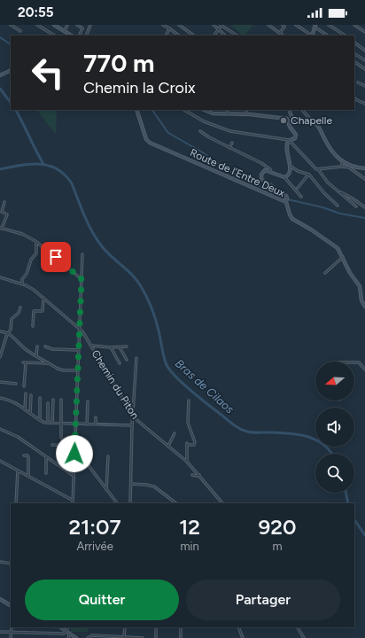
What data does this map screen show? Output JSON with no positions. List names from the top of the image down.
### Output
{
  "streets": {
    "main road": ["Route de l'Entre Deux"],
    "street": ["Chemin du Piton"]
  },
  "water": ["Bras de Cilaos"],
  "places": ["Chapelle"],
  "north": "left",
  "page": {
    "status": "20:55",
    "turn": ["770 m", "Chemin la Croix"],
    "eta": [
      "21:07",
      "Arrivée",
      "12",
      "min",
      "920",
      "m"
    ],
    "buttons": ["Quitter", "Partager"]
  }
}
